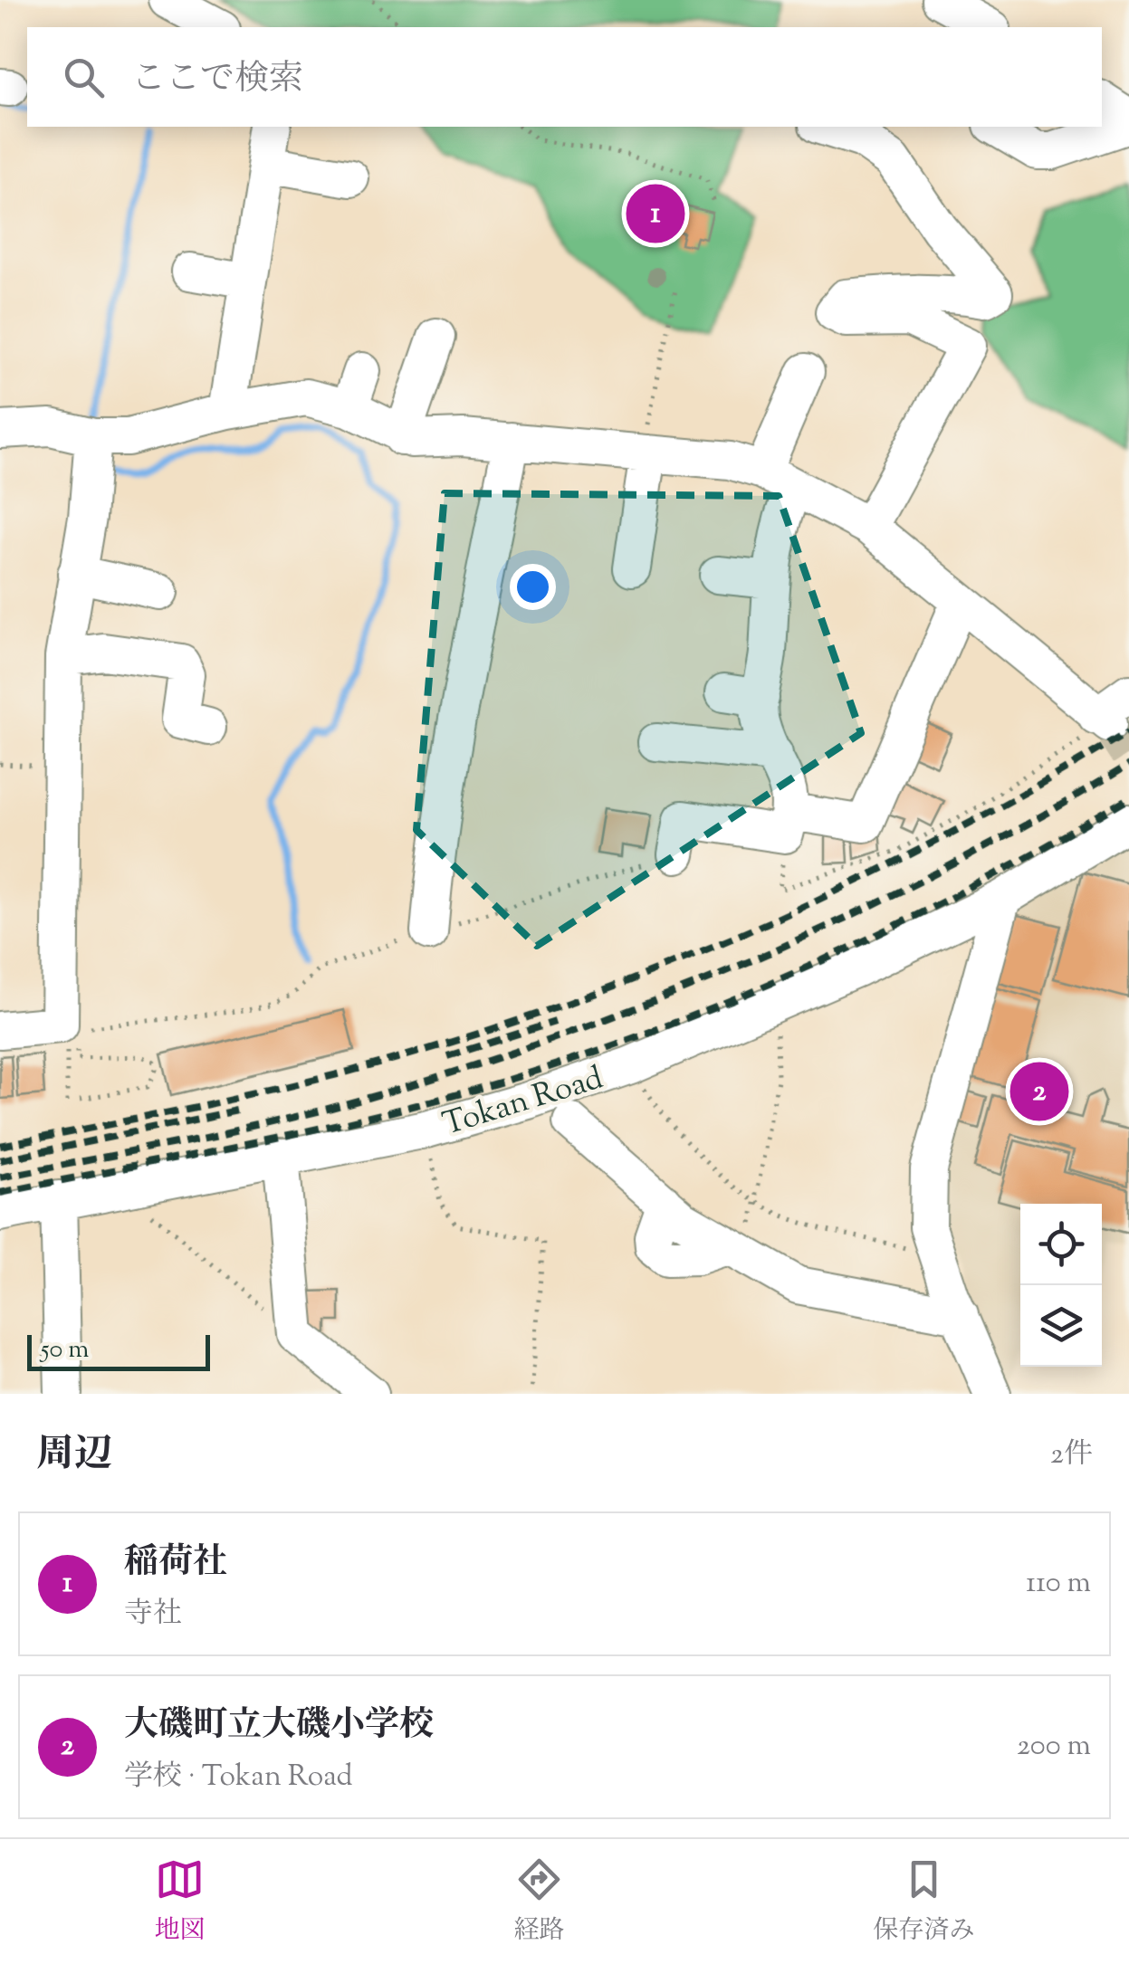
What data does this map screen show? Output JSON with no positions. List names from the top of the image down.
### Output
{
  "streets": {
    "street": ["Tokan Road"]
  },
  "scale_bar": "50 m",
  "page": {
    "search": "ここで検索",
    "pins": ["1", "2"],
    "scale": "50 m",
    "heading": ["周辺", "2件"],
    "list": [
      {
        "mark": "1",
        "name": "稲荷社",
        "note": "寺社",
        "value": "110 m"
      },
      {
        "mark": "2",
        "name": "大磯町立大磯小学校",
        "note": "学校 · Tokan Road",
        "value": "200 m"
      }
    ],
    "nav": ["地図", "経路", "保存済み"]
  }
}
